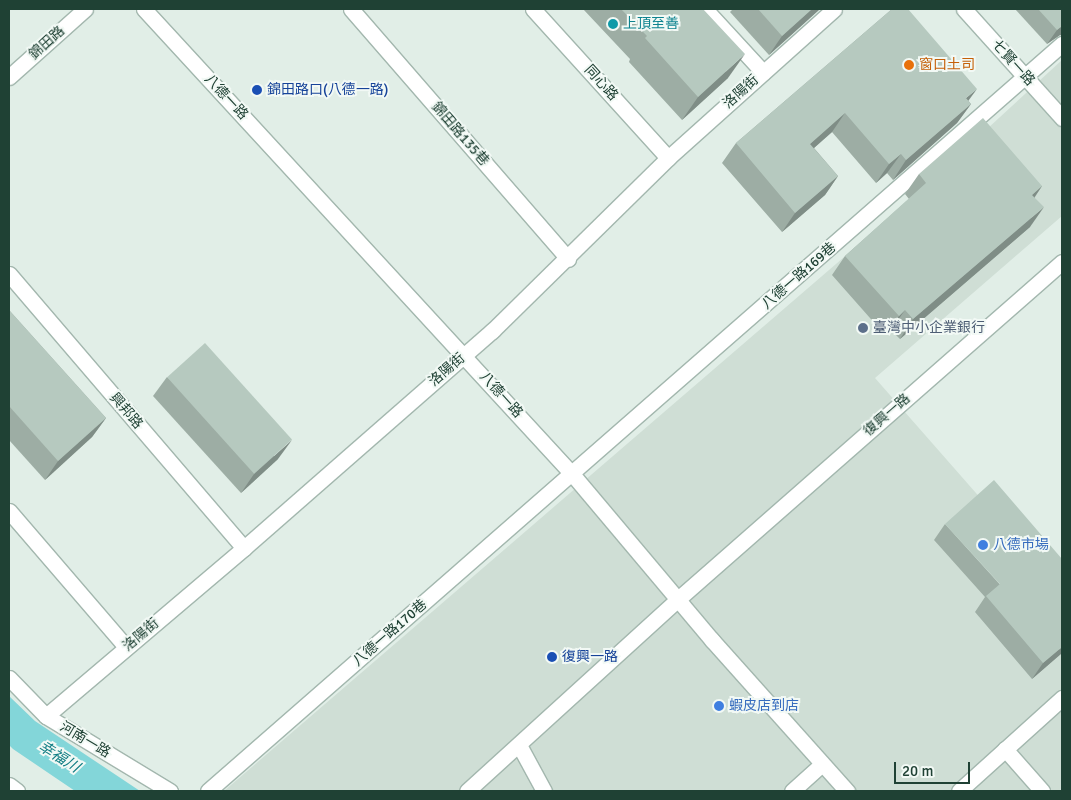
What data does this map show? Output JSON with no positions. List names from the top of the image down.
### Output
{
  "streets": {
    "street": [
      "錦田路",
      "七賢一路",
      "同心路",
      "洛陽街",
      "八德一路",
      "錦田路135巷",
      "八德一路169巷",
      "興邦路",
      "復興一路",
      "八德一路170巷",
      "河南一路"
    ]
  },
  "crossings": [
    ["七賢一路", "八德一路169巷"],
    ["同心路", "洛陽街"],
    ["洛陽街", "八德一路"],
    ["洛陽街", "錦田路135巷"],
    ["洛陽街", "興邦路"],
    ["洛陽街", "河南一路"],
    ["八德一路", "八德一路169巷"],
    ["八德一路", "復興一路"],
    ["八德一路", "八德一路170巷"],
    ["八德一路169巷", "八德一路170巷"]
  ],
  "water": ["幸福川"],
  "places": [
    "上頂至善",
    "窗口土司",
    "錦田路口(八德一路)",
    "臺灣中小企業銀行",
    "八德市場",
    "復興一路",
    "蝦皮店到店"
  ],
  "scale_bar": "20 m"
}
